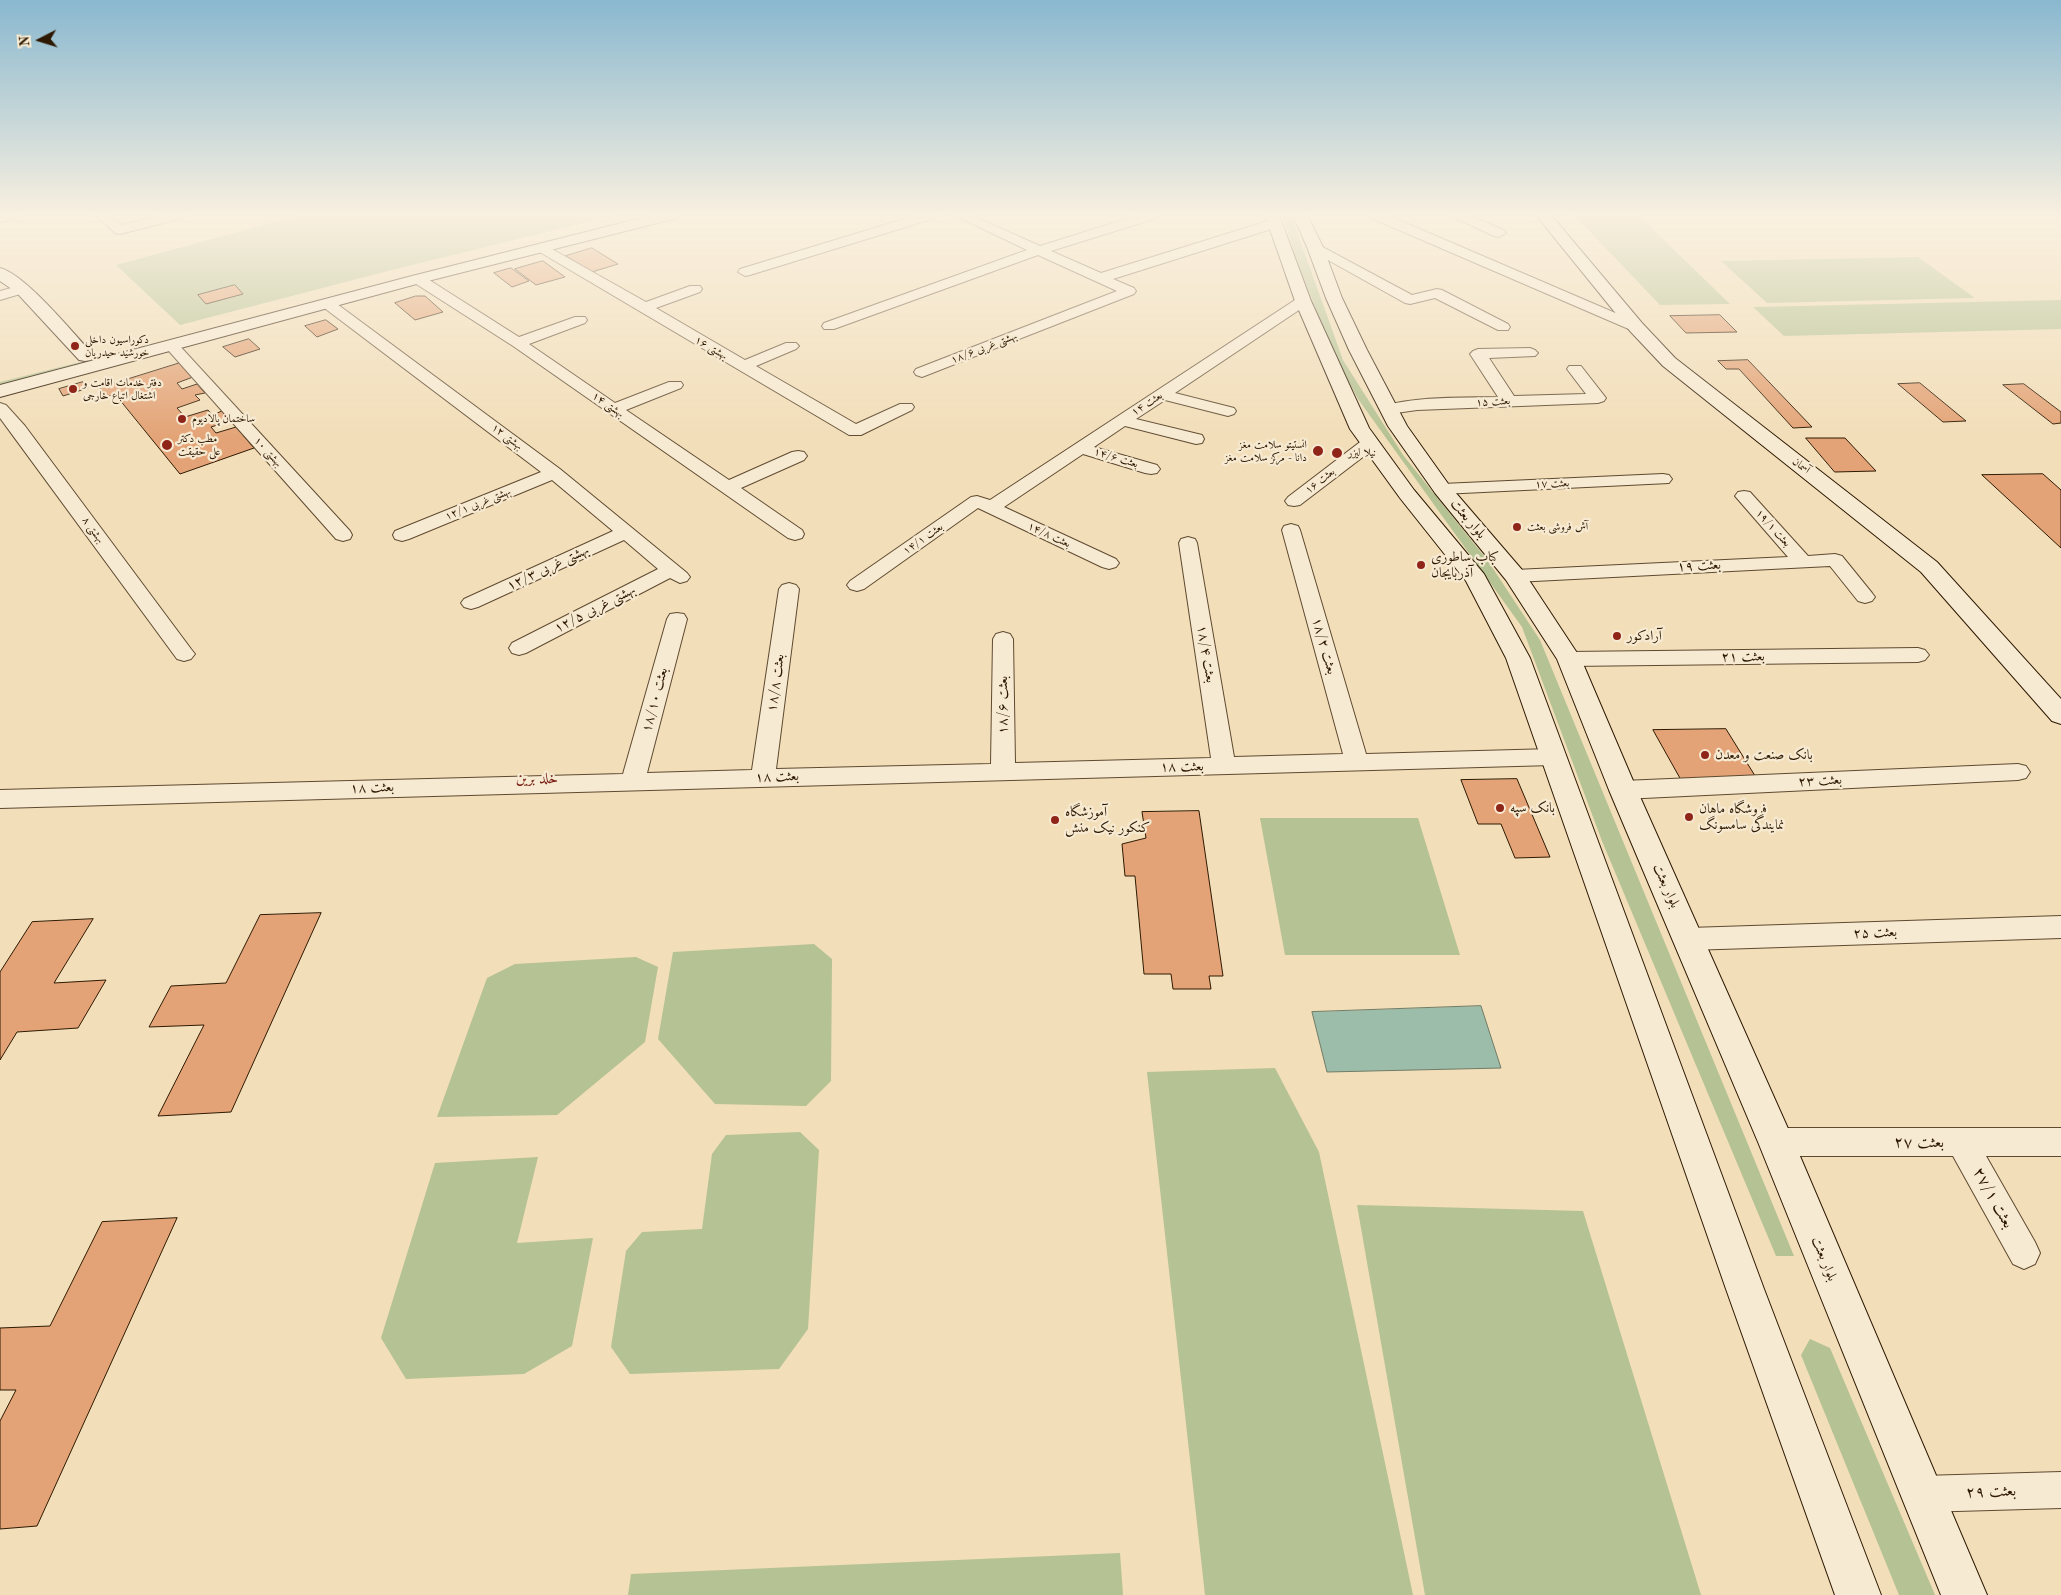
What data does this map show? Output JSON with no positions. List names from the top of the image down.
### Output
{
  "streets": {
    "main road": ["آسمان", "بلوار بعثت"],
    "street": [
      "۱۶ بهشتی",
      "بهشتی غربی ۱۸/۶",
      "بعثت ۱۵",
      "بعثت ۱۴",
      "۱۴ بهشتی",
      "۱۲ بهشتی",
      "۱۰ بهشتی",
      "۱۴/۶ بعثت",
      "بعثت ۱۶",
      "بعثت ۱۷",
      "۱۲/۱ بهشتی غربی",
      "۱۹/۱ بعثت",
      "۸ بهشتی",
      "۱۴/۸ بعثت",
      "۱۴/۱ بعثت",
      "بعثت ۱۹",
      "۱۲/۳ بهشتی غربی",
      "۱۲/۵ بهشتی غربی",
      "۱۸/۲ بعثت",
      "۱۸/۴ بعثت",
      "۲۱ بعثت",
      "۱۸/۸ بعثت",
      "۱۸/۱۰ بعثت",
      "۱۸/۶ بعثت",
      "بعثت ۱۸",
      "۲۳ بعثت",
      "۲۵ بعثت",
      "۲۷ بعثت",
      "۲۷/۱ بعثت",
      "۲۹ بعثت"
    ]
  },
  "crossings": [
    ["بعثت ۱۵", "بلوار بعثت"],
    ["بعثت ۱۴", "۱۴/۶ بعثت"],
    ["بعثت ۱۴", "۱۴/۸ بعثت"],
    ["بعثت ۱۴", "۱۴/۱ بعثت"],
    ["۱۲ بهشتی", "۱۲/۱ بهشتی غربی"],
    ["۱۲ بهشتی", "۱۲/۳ بهشتی غربی"],
    ["۱۲ بهشتی", "۱۲/۵ بهشتی غربی"],
    ["بعثت ۱۷", "بلوار بعثت"],
    ["بلوار بعثت", "بعثت ۱۹"],
    ["بلوار بعثت", "۲۱ بعثت"],
    ["بلوار بعثت", "۲۳ بعثت"],
    ["بلوار بعثت", "۲۵ بعثت"],
    ["بلوار بعثت", "۲۷ بعثت"],
    ["بلوار بعثت", "۲۹ بعثت"],
    ["۱۹/۱ بعثت", "بعثت ۱۹"],
    ["۱۴/۸ بعثت", "۱۴/۱ بعثت"],
    ["۱۸/۲ بعثت", "بعثت ۱۸"],
    ["۱۸/۴ بعثت", "بعثت ۱۸"],
    ["۱۸/۸ بعثت", "بعثت ۱۸"],
    ["۱۸/۱۰ بعثت", "بعثت ۱۸"],
    ["۱۸/۶ بعثت", "بعثت ۱۸"],
    ["۲۷ بعثت", "۲۷/۱ بعثت"]
  ],
  "districts": ["خلد برین"],
  "places": [
    "دکوراسیون داخلی خورشید حیدریان",
    "دفتر خدمات اقامت و اشتغال اتباع خارجی",
    "ساختمان پالادیوم",
    "مطب دکتر علی حقیقت",
    "انستیتو سلامت مغز دانا - مرکز سلامت مغز",
    "نیلا لیزر",
    "آش فروشی بعثت",
    "کباب ساطوری آذربایجان",
    "آرادکور",
    "بانک صنعت و معدن",
    "بانک سپه",
    "فروشگاه ماهان نمایندگی سامسونگ",
    "آموزشگاه کنکور نیک منش"
  ],
  "north": "left"
}
